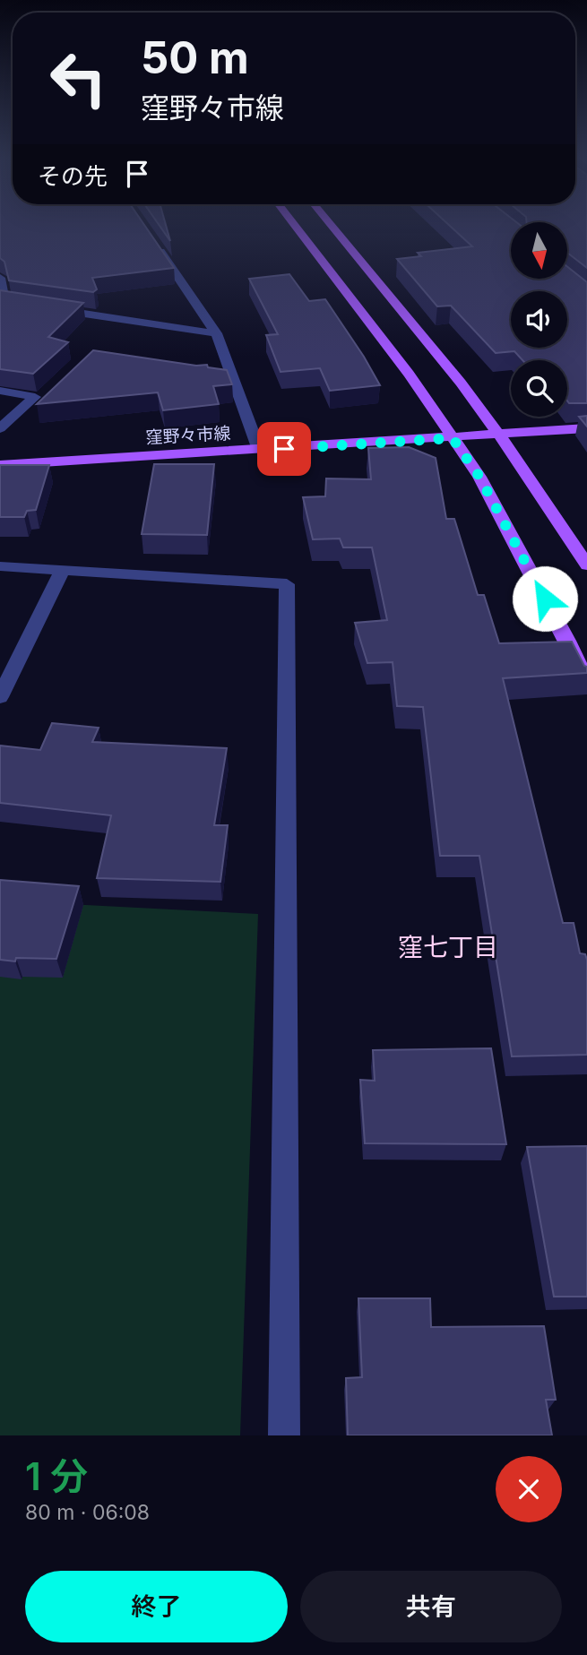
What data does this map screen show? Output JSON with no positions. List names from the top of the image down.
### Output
{
  "streets": {
    "main road": ["窪野々市線"]
  },
  "districts": ["窪七丁目"],
  "north": "bottom",
  "page": {
    "turn": ["50 m", "窪野々市線"],
    "then": "その先",
    "heading": ["1 分", "80 m · 06:08"],
    "buttons": ["終了", "共有"]
  }
}
